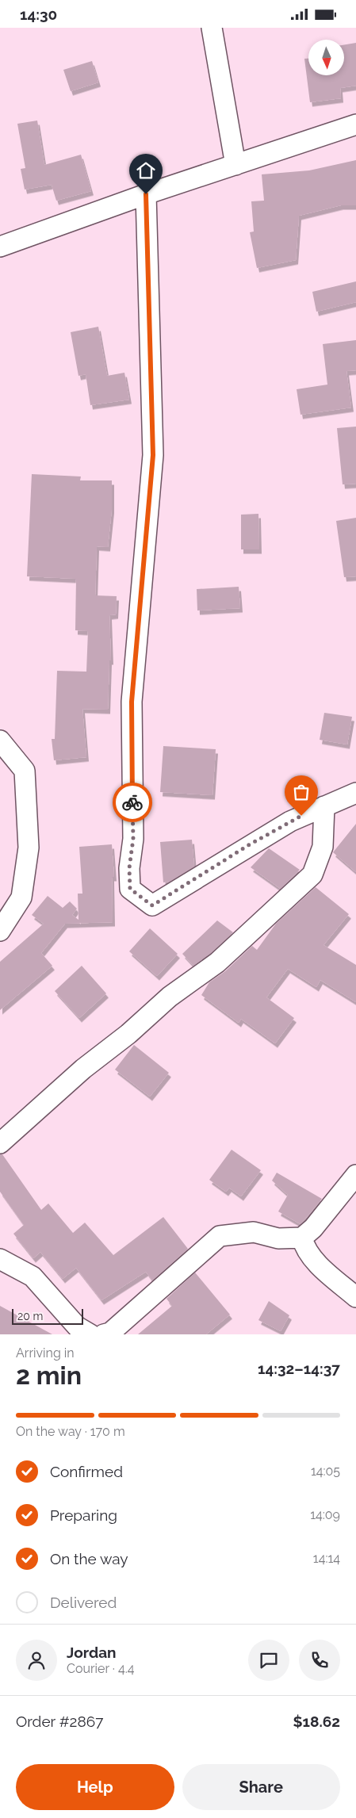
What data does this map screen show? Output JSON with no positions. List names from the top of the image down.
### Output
{
  "scale_bar": "20 m",
  "north": "bottom",
  "page": {
    "status": "14:30",
    "scale": "20 m",
    "heading": ["2 min", "Arriving in", "14:32–14:37"],
    "panel": [
      "Jordan",
      "Courier · 4.4",
      "Order #2867",
      "$18.62"
    ],
    "bar": "On the way · 170 m",
    "list": [
      ["Confirmed", "14:05"],
      ["Preparing", "14:09"],
      ["On the way", "14:14"],
      "Delivered"
    ],
    "buttons": ["Help", "Share"]
  }
}
